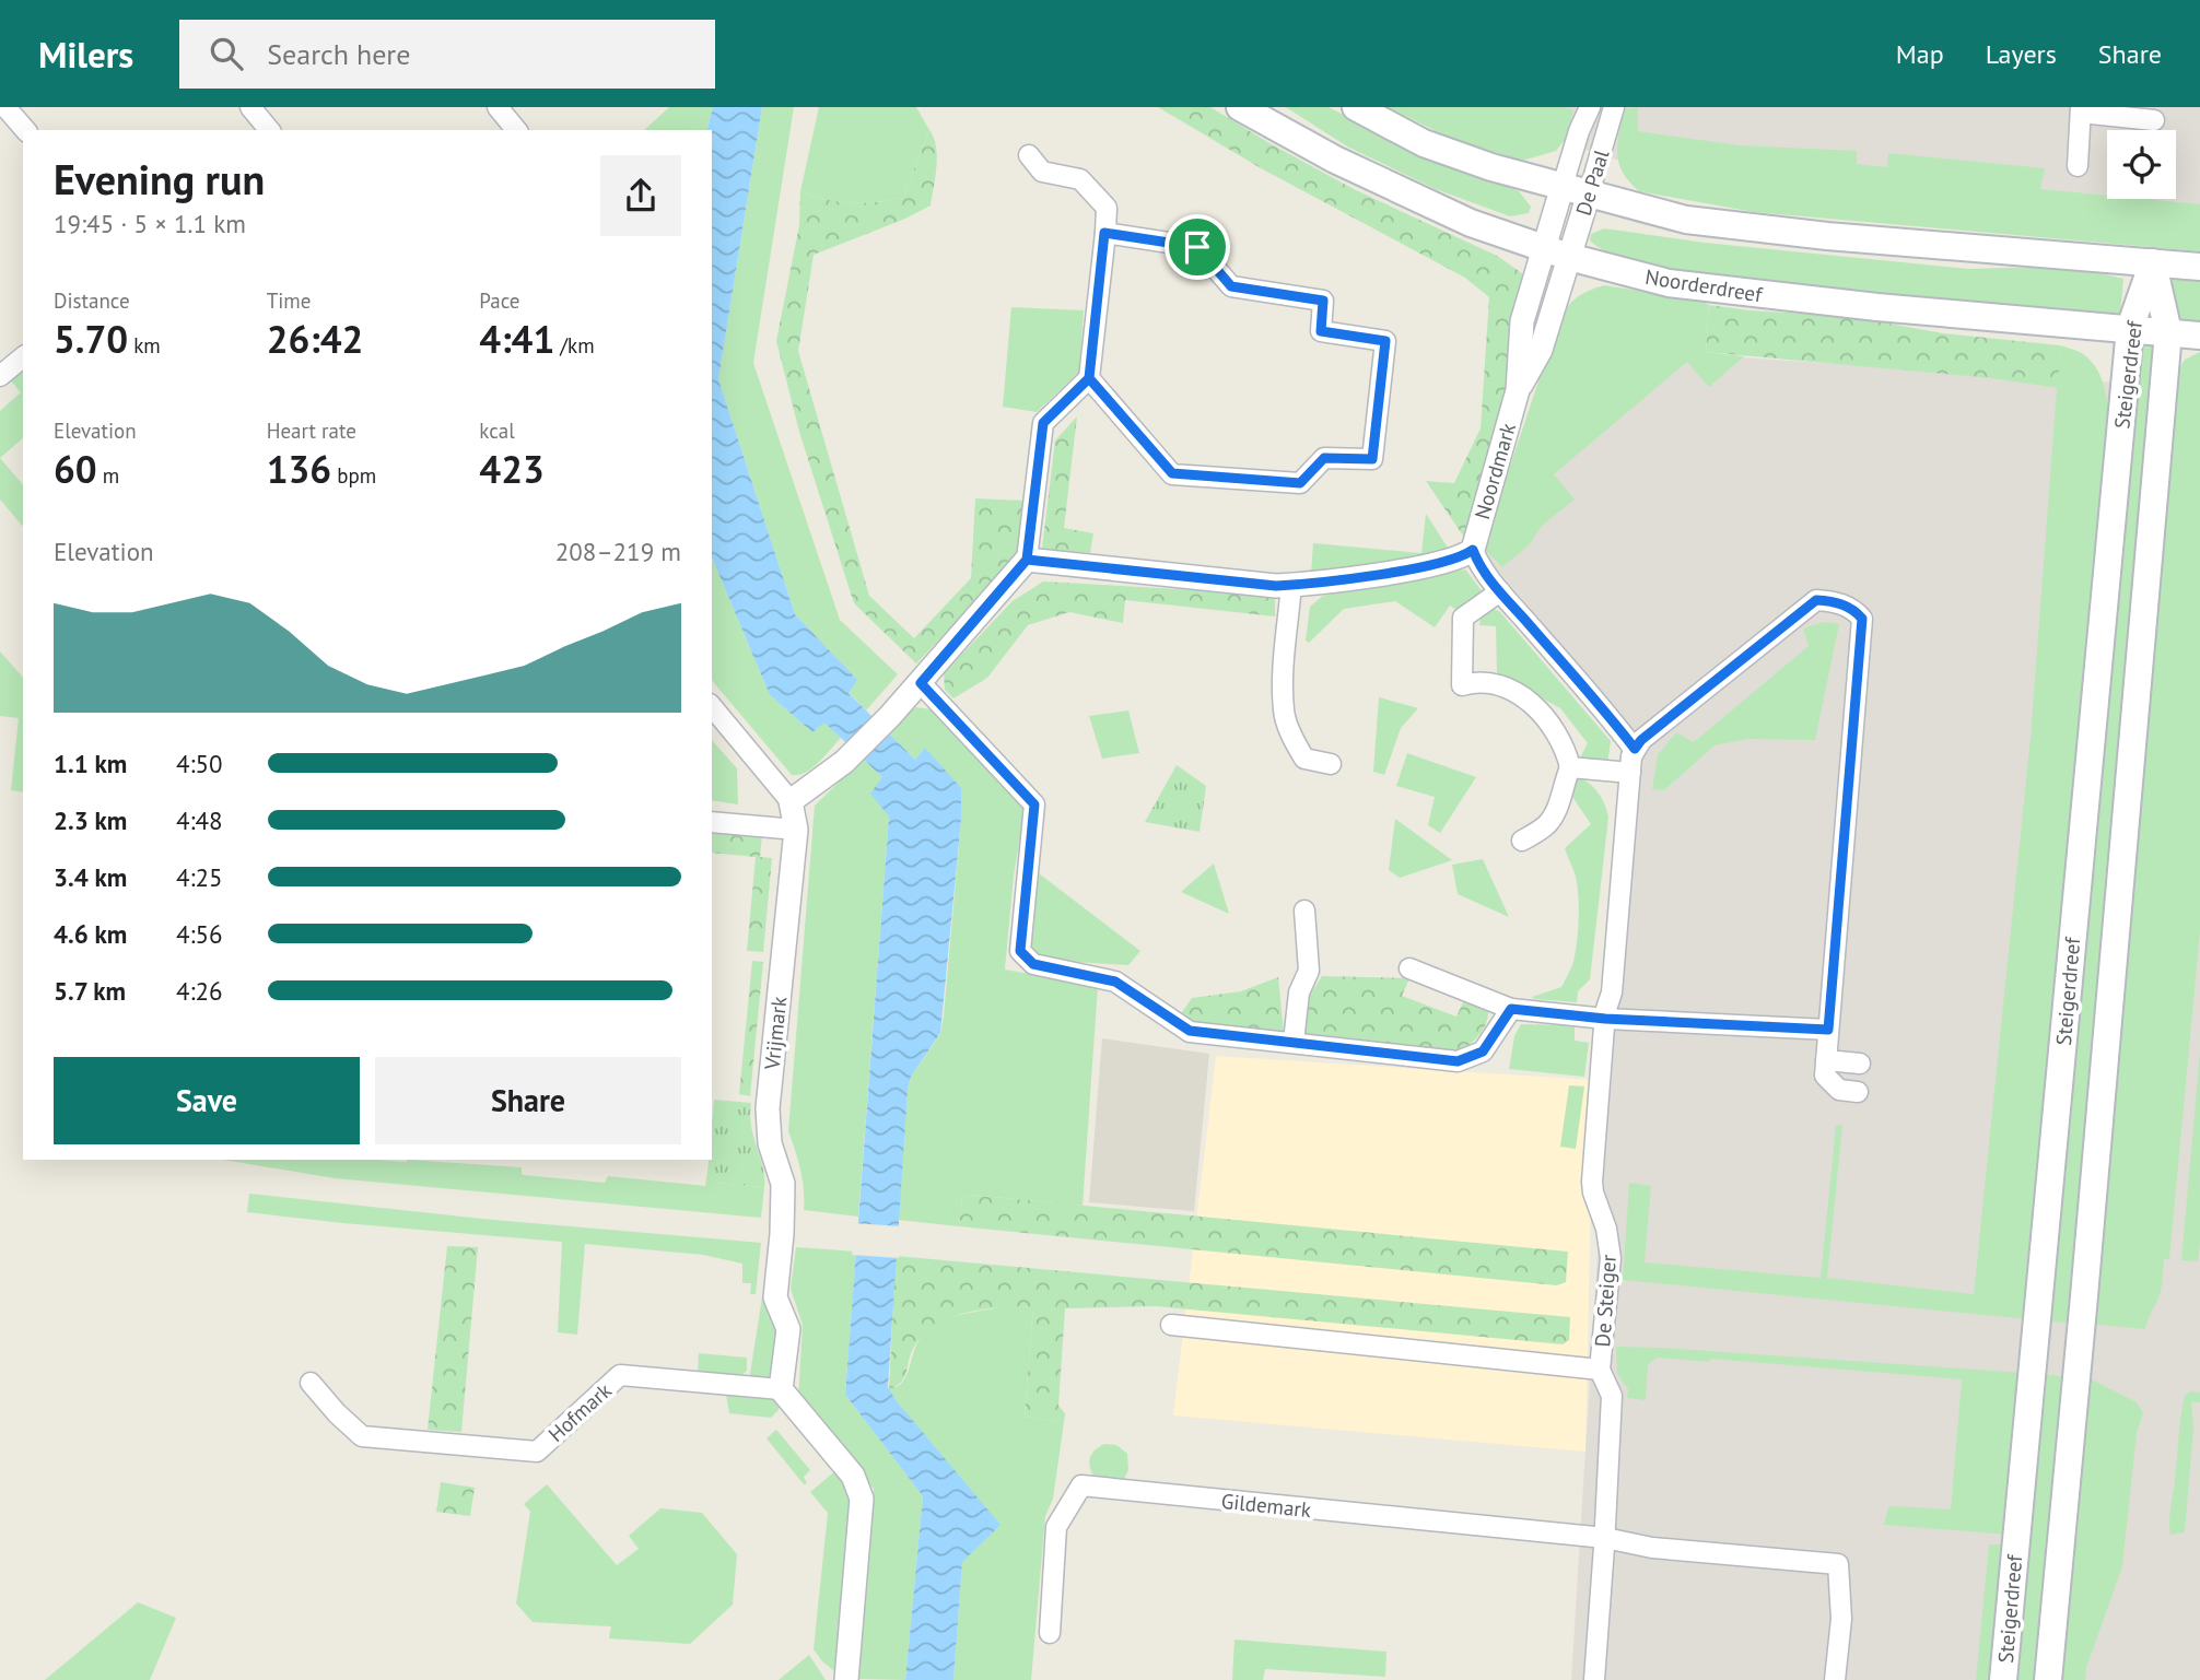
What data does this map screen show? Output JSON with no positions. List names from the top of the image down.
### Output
{
  "streets": {
    "main road": ["Noorderdreef", "Steigerdreef"],
    "street": [
      "De Paal",
      "Noordmark",
      "Vrijmark",
      "De Steiger",
      "Hofmark",
      "Gildemark"
    ]
  },
  "crossings": [
    ["De Paal", "Noorderdreef"],
    ["De Paal", "Noordmark"],
    ["Noorderdreef", "Steigerdreef"],
    ["Noorderdreef", "Noordmark"],
    ["Vrijmark", "Hofmark"],
    ["De Steiger", "Gildemark"]
  ],
  "page": {
    "header": "Milers",
    "search": "Search here",
    "nav": ["Map", "Layers", "Share"],
    "heading": ["Evening run", "19:45 · 5 × 1.1 km"],
    "stats": [
      ["Distance", "5.70 km"],
      ["Time", "26:42"],
      ["Pace", "4:41 /km"],
      ["Elevation", "60 m"],
      ["Heart rate", "136 bpm"],
      ["kcal", "423"]
    ],
    "chart": ["Elevation", "208–219 m"],
    "list": [
      {
        "name": "1.1 km",
        "note": "4:50"
      },
      {
        "name": "2.3 km",
        "note": "4:48"
      },
      {
        "name": "3.4 km",
        "note": "4:25"
      },
      {
        "name": "4.6 km",
        "note": "4:56"
      },
      {
        "name": "5.7 km",
        "note": "4:26"
      }
    ],
    "buttons": ["Save", "Share"]
  }
}
